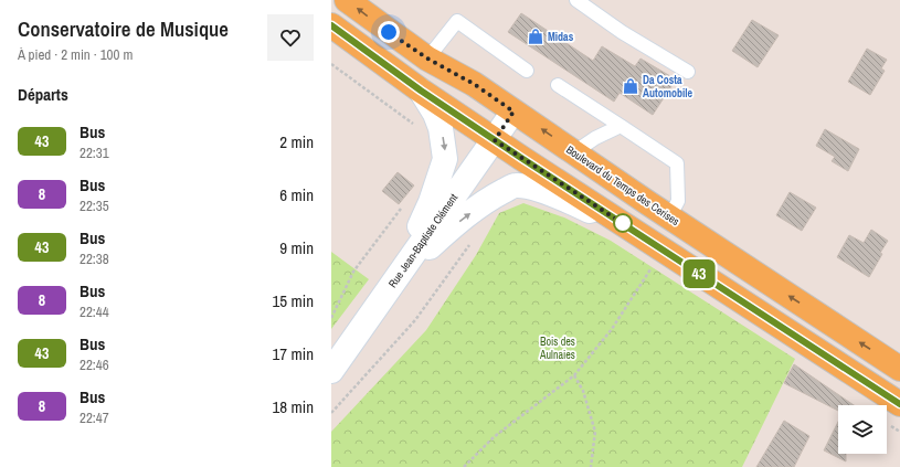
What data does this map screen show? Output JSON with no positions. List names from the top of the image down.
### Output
{
  "streets": {
    "main road": ["Boulevard du Temps des Cerises"],
    "street": ["Rue Jean-Baptiste Clément"]
  },
  "crossings": [
    ["Boulevard du Temps des Cerises", "Rue Jean-Baptiste Clément"]
  ],
  "parks": ["Bois des Aulnaies"],
  "places": {
    "shop": ["Midas", "Da Costa Automobile"]
  },
  "lines": ["bus line 43"],
  "page": {
    "heading": [
      ["Conservatoire de Musique", "À pied · 2 min · 100 m"],
      "Départs"
    ],
    "on_map": "43",
    "list": [
      {
        "mark": "43",
        "name": "Bus",
        "note": "22:31",
        "value": "2 min"
      },
      {
        "mark": "8",
        "name": "Bus",
        "note": "22:35",
        "value": "6 min"
      },
      {
        "mark": "43",
        "name": "Bus",
        "note": "22:38",
        "value": "9 min"
      },
      {
        "mark": "8",
        "name": "Bus",
        "note": "22:44",
        "value": "15 min"
      },
      {
        "mark": "43",
        "name": "Bus",
        "note": "22:46",
        "value": "17 min"
      },
      {
        "mark": "8",
        "name": "Bus",
        "note": "22:47",
        "value": "18 min"
      }
    ]
  }
}
